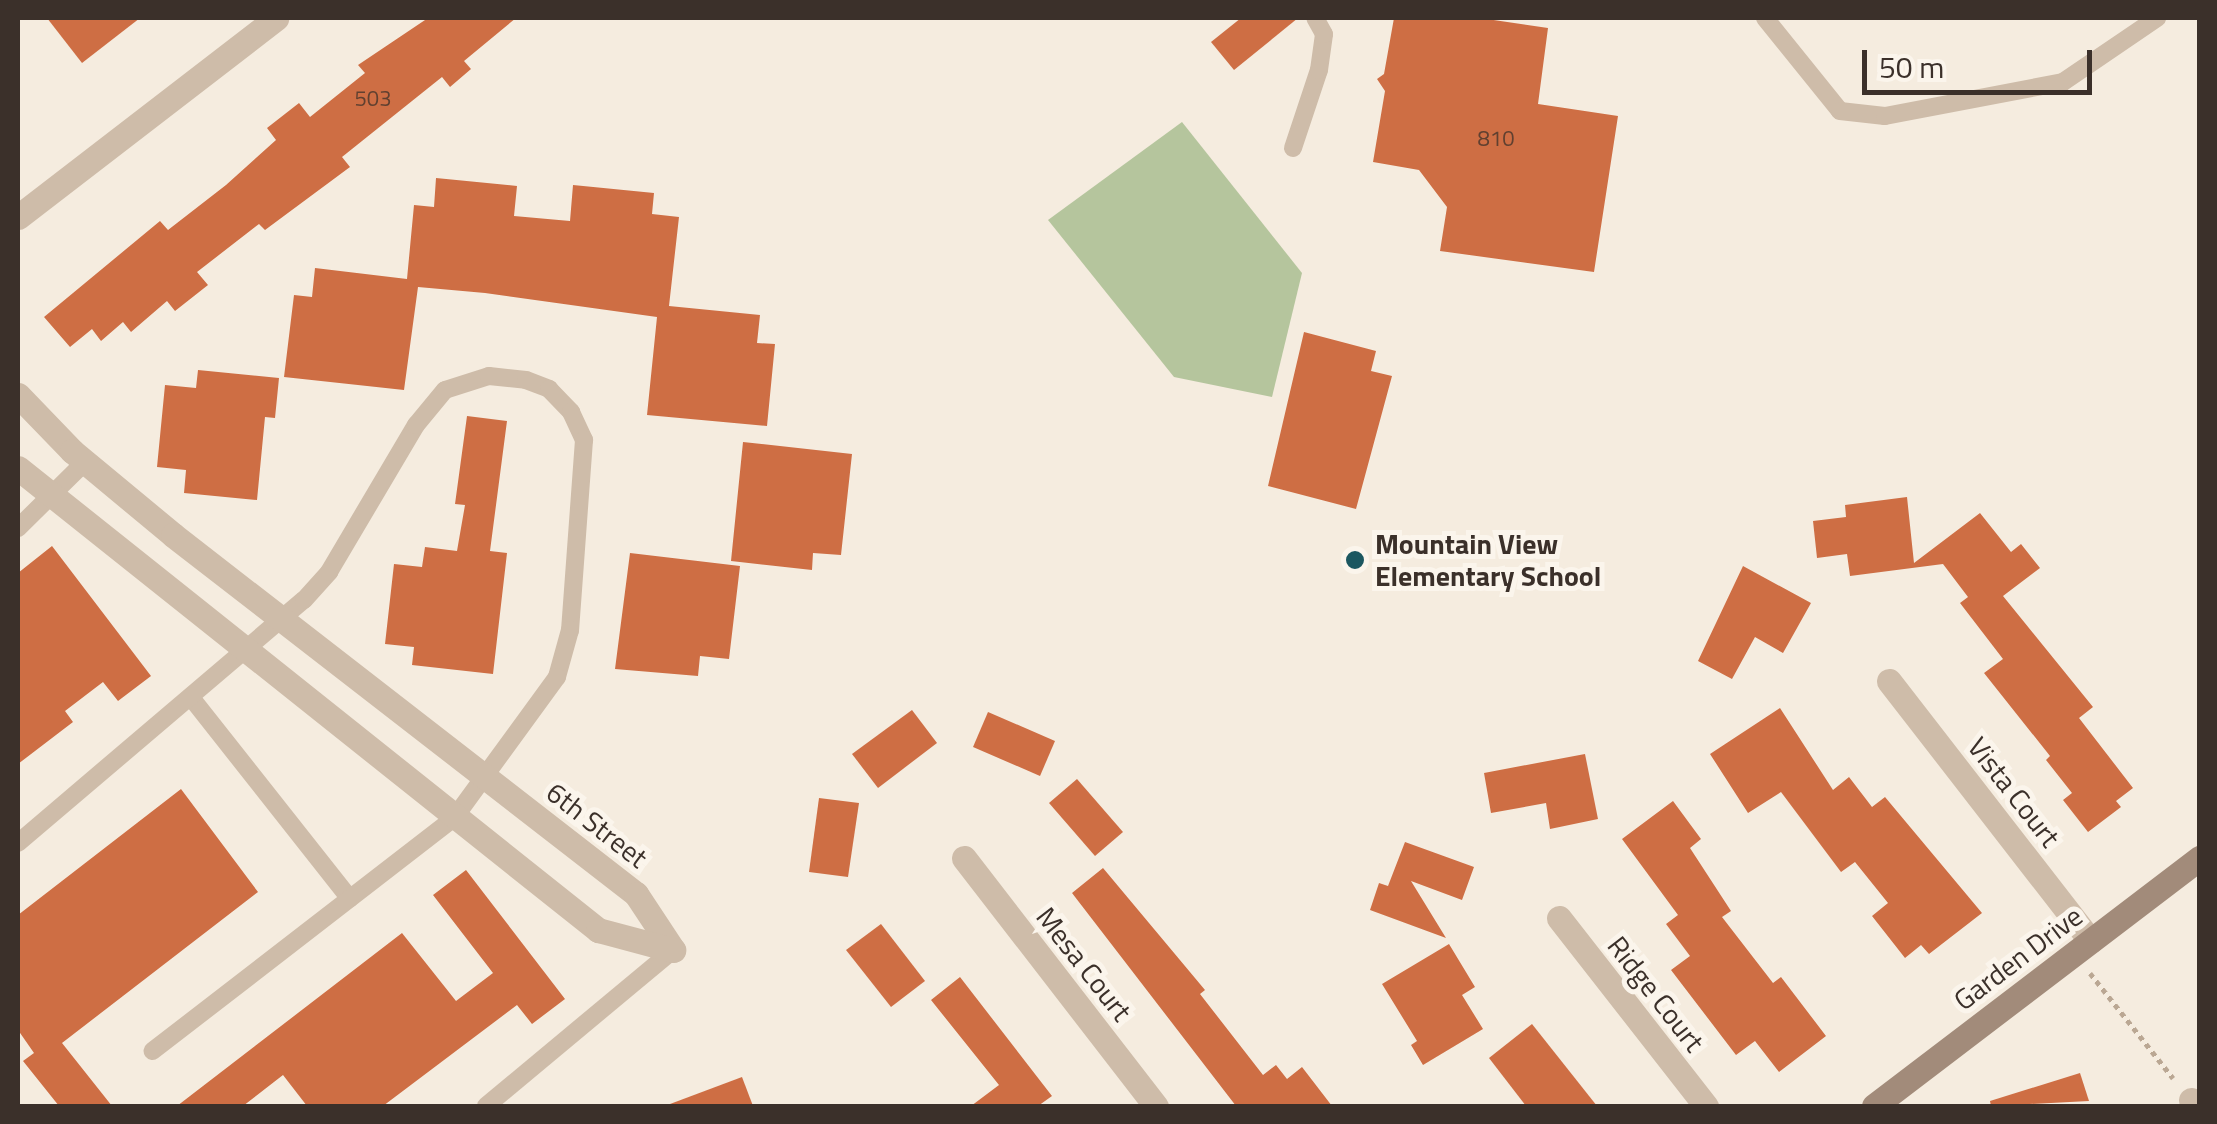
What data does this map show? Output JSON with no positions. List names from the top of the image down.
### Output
{
  "streets": {
    "street": [
      "Vista Court",
      "6th Street",
      "Garden Drive",
      "Mesa Court",
      "Ridge Court"
    ]
  },
  "crossings": [
    ["Vista Court", "Garden Drive"]
  ],
  "places": ["Mountain View Elementary School"],
  "house_numbers": ["503", "810"],
  "scale_bar": "50 m"
}
